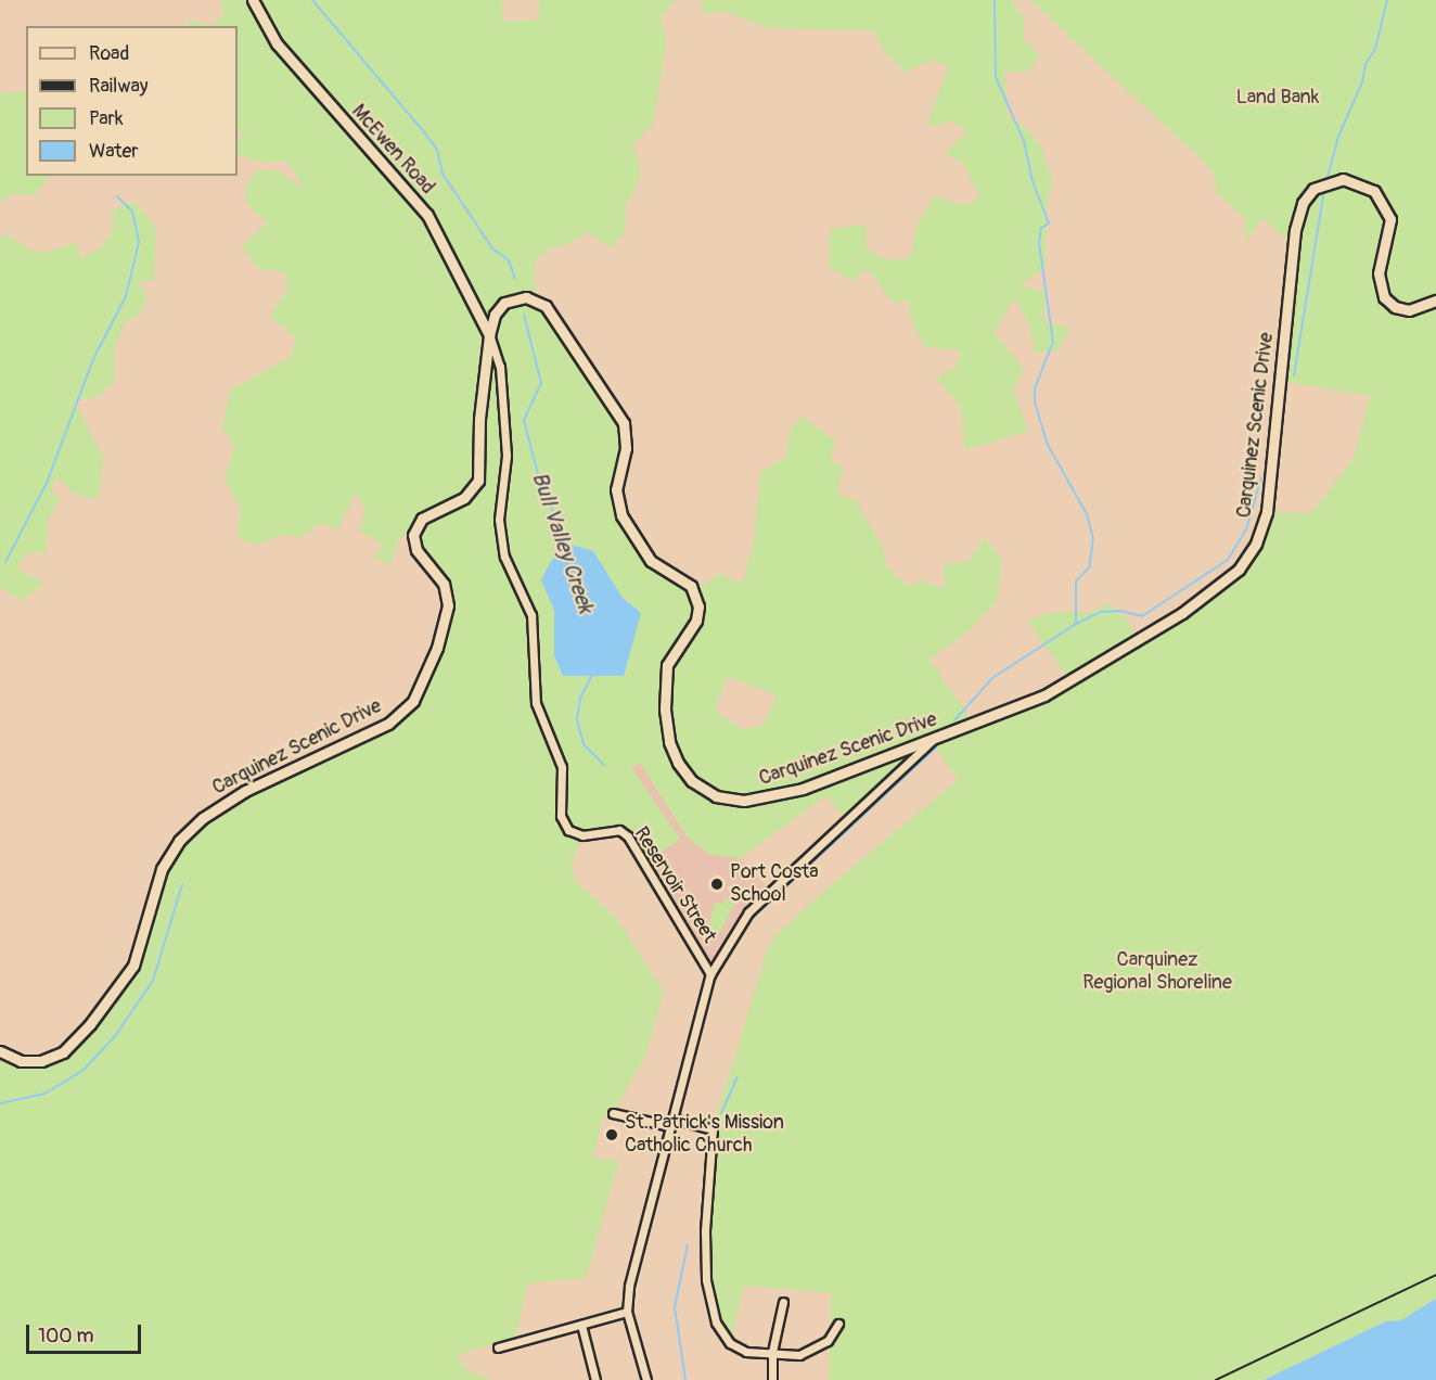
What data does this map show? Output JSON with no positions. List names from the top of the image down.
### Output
{
  "streets": {
    "street": ["McEwen Road", "Carquinez Scenic Drive", "Reservoir Street"]
  },
  "crossings": [
    ["McEwen Road", "Carquinez Scenic Drive"],
    ["McEwen Road", "Reservoir Street"],
    ["Carquinez Scenic Drive", "Reservoir Street"]
  ],
  "water": ["Bull Valley Creek"],
  "parks": ["Land Bank", "Carquinez Regional Shoreline"],
  "places": ["Port Costa School", "St. Patrick's Mission Catholic Church"],
  "legend": [
    "Road",
    "Railway",
    "Park",
    "Water"
  ],
  "scale_bar": "100 m"
}
